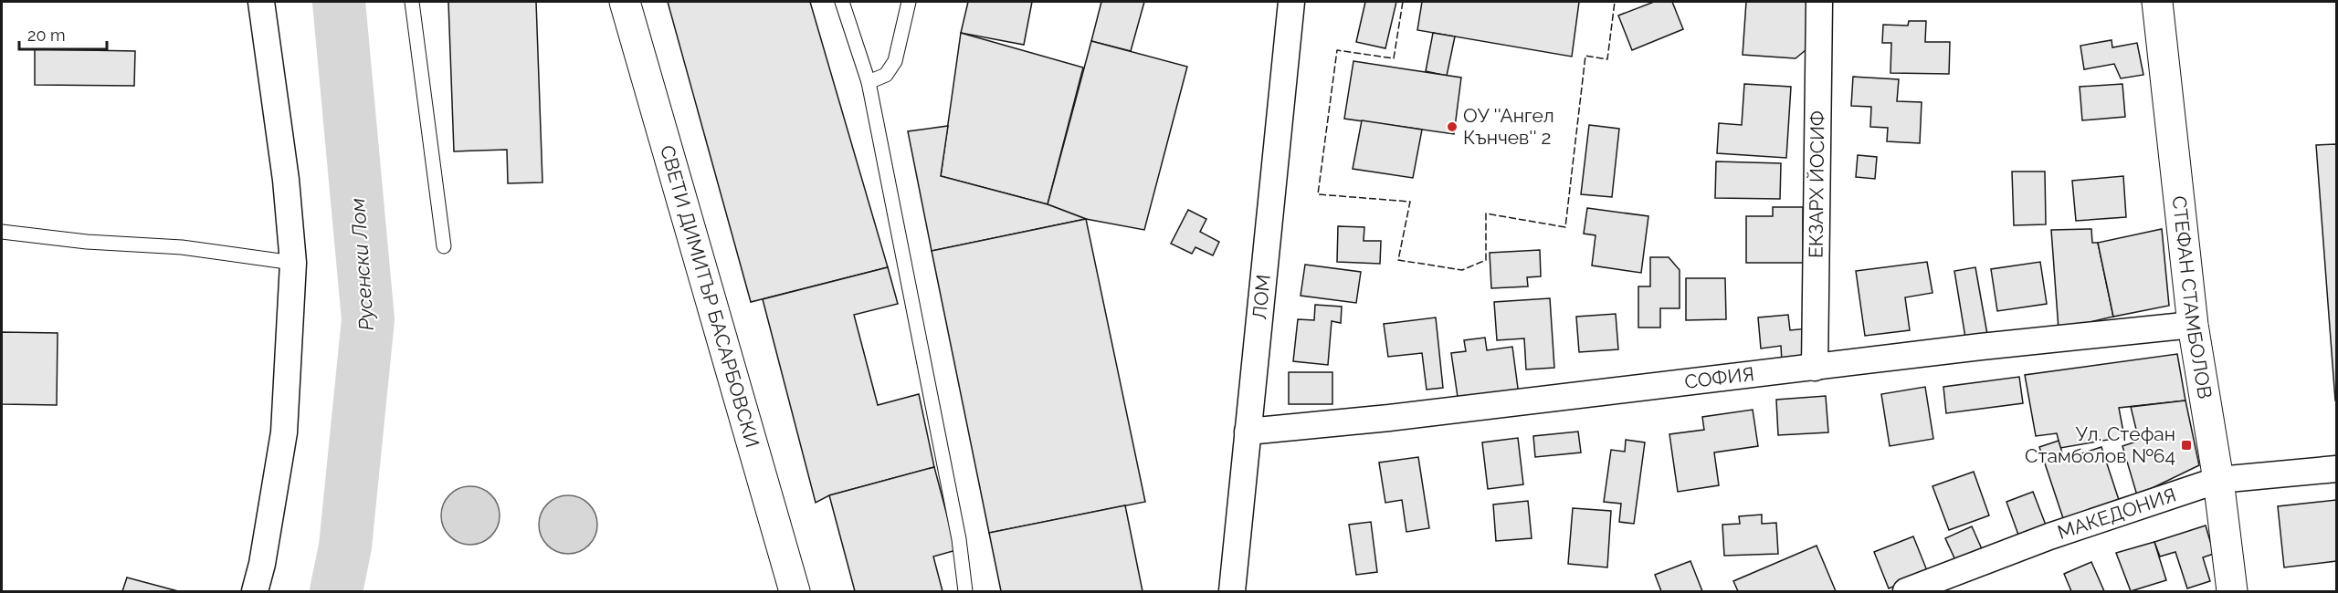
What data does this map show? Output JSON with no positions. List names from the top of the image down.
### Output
{
  "streets": {
    "street": [
      "ЕКЗАРХ ЙОСИФ",
      "СВЕТИ ДИМИТЪР БАСАРБОВСКИ",
      "ЛОМ",
      "СТЕФАН СТАМБОЛОВ",
      "СОФИЯ",
      "МАКЕДОНИЯ"
    ]
  },
  "crossings": [
    ["ЕКЗАРХ ЙОСИФ", "СОФИЯ"],
    ["ЛОМ", "СОФИЯ"],
    ["СТЕФАН СТАМБОЛОВ", "СОФИЯ"],
    ["СТЕФАН СТАМБОЛОВ", "МАКЕДОНИЯ"]
  ],
  "water": ["Русенски Лом"],
  "places": {
    "other": ["ОУ ''Ангел Кънчев'' 2"],
    "transit": ["Ул. Стефан Стамболов №64"]
  },
  "scale_bar": "20 m"
}
